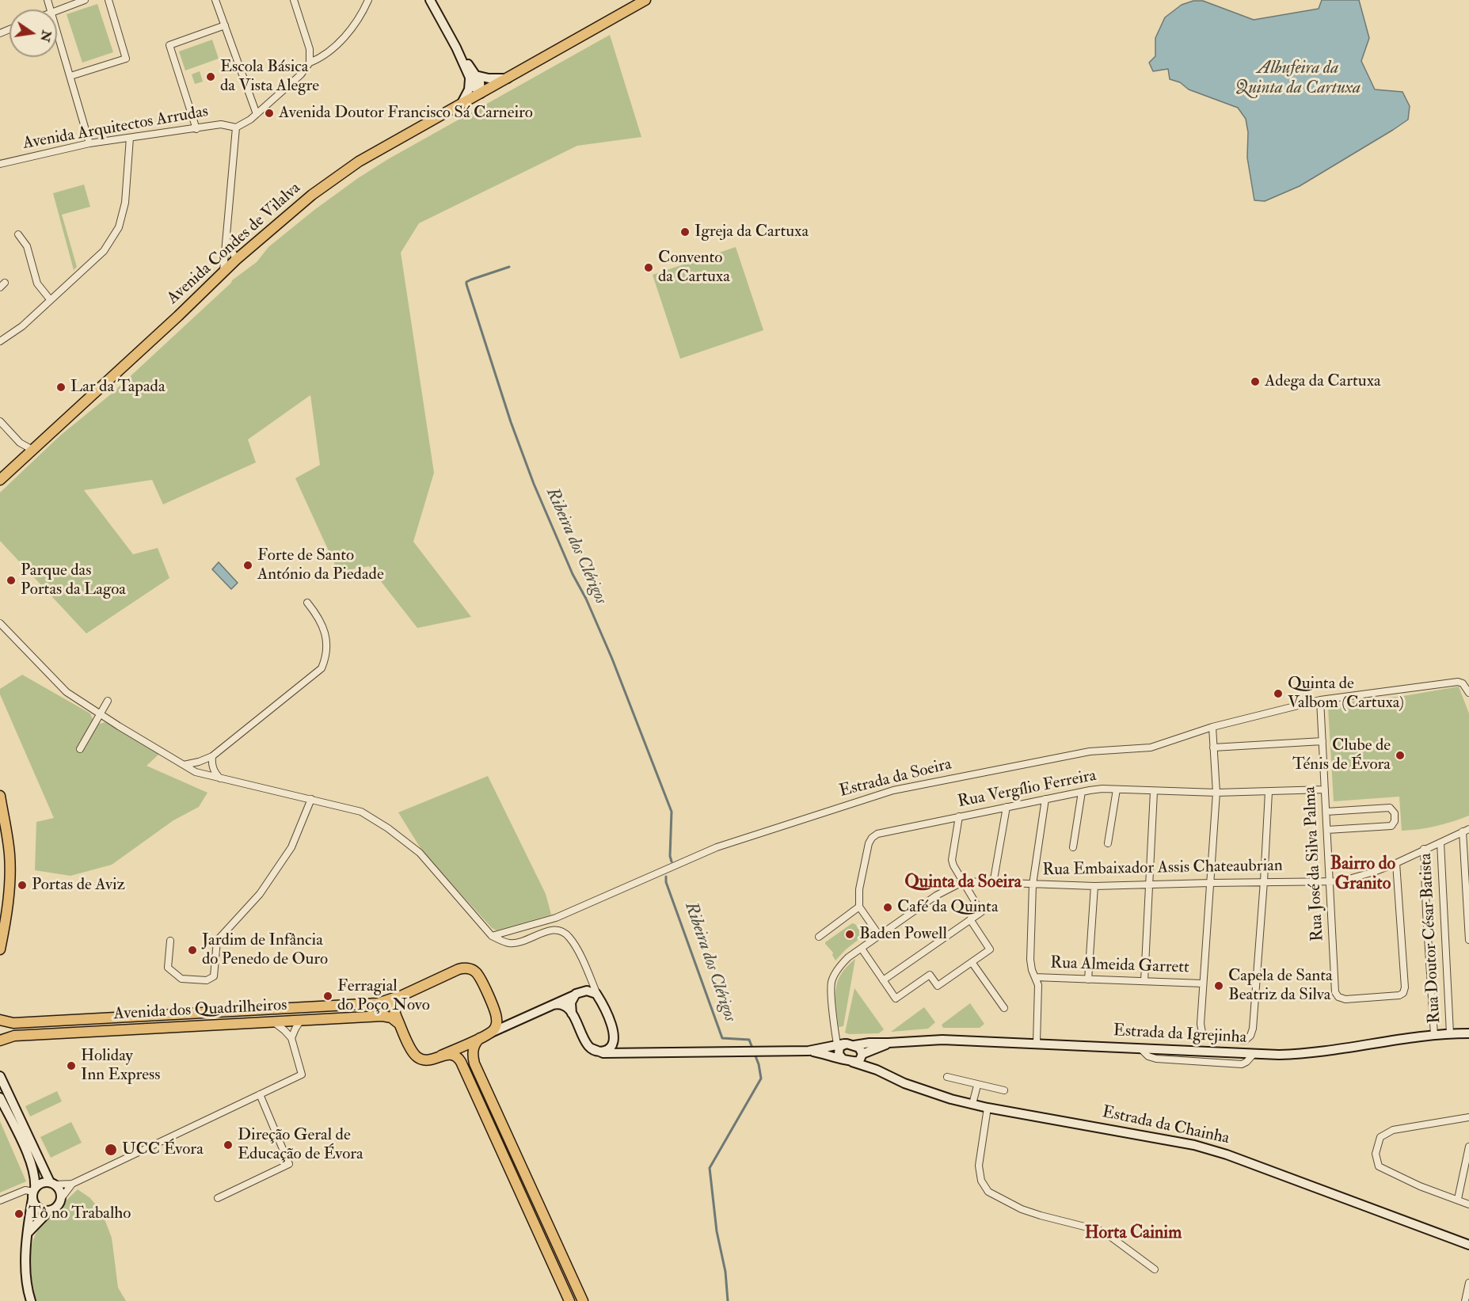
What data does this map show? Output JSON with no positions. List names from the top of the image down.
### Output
{
  "streets": {
    "main road": ["Avenida Condes de Vilalva", "Avenida dos Quadrilheiros"],
    "street": [
      "Avenida Arquitectos Arrudas",
      "Estrada da Soeira",
      "Rua Vergílio Ferreira",
      "Rua José da Silva Palma",
      "Rua Embaixador Assis Chateaubrian",
      "Rua Doutor César Batista",
      "Rua Almeida Garrett",
      "Estrada da Igrejinha",
      "Estrada da Chainha"
    ]
  },
  "crossings": [
    ["Estrada da Soeira", "Rua José da Silva Palma"],
    ["Rua Vergílio Ferreira", "Rua José da Silva Palma"],
    ["Rua José da Silva Palma", "Rua Embaixador Assis Chateaubrian"],
    ["Rua Embaixador Assis Chateaubrian", "Rua Doutor César Batista"],
    ["Rua Doutor César Batista", "Estrada da Igrejinha"]
  ],
  "districts": ["Bairro do Granito", "Quinta da Soeira", "Horta Cainim"],
  "water": ["Albufeira da Quinta da Cartuxa", "Ribeira dos Clérigos"],
  "places": [
    "Escola Básica da Vista Alegre",
    "Avenida Doutor Francisco Sá Carneiro",
    "Igreja da Cartuxa",
    "Convento da Cartuxa",
    "Adega da Cartuxa",
    "Lar da Tapada",
    "Forte de Santo António da Piedade",
    "Parque das Portas da Lagoa",
    "Quinta de Valbom (Cartuxa)",
    "Clube de Ténis de Évora",
    "Portas de Aviz",
    "Café da Quinta",
    "Baden Powell",
    "Jardim de Infância do Penedo de Ouro",
    "Capela de Santa Beatriz da Silva",
    "Ferragial do Poço Novo",
    "Holiday Inn Express",
    "Direção Geral de Educação de Évora",
    "UCC Évora",
    "Tô no Trabalho"
  ],
  "north": "right"
}
